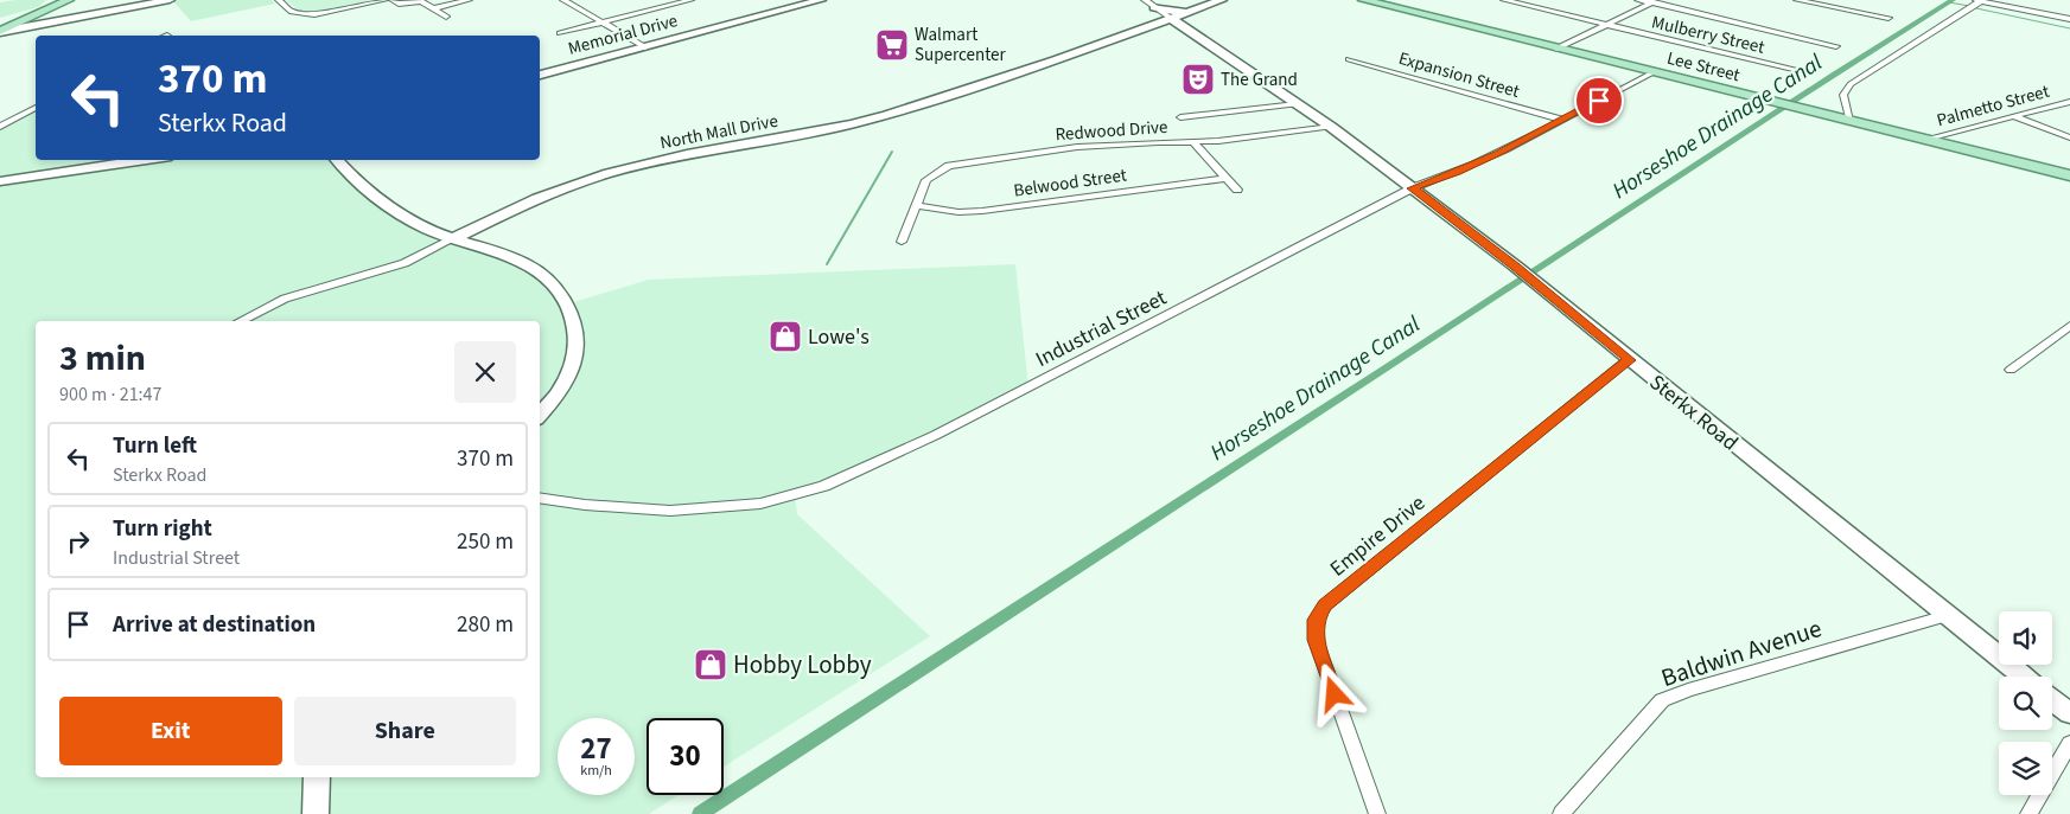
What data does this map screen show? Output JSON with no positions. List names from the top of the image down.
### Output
{
  "streets": {
    "main road": ["Lee Street"],
    "street": [
      "Memorial Drive",
      "Mulberry Street",
      "Expansion Street",
      "Palmetto Street",
      "Redwood Drive",
      "North Mall Drive",
      "Belwood Street",
      "Industrial Street",
      "Sterkx Road",
      "Empire Drive",
      "Baldwin Avenue"
    ]
  },
  "crossings": [
    ["Lee Street", "Palmetto Street"],
    ["Lee Street", "Industrial Street"],
    ["Expansion Street", "Industrial Street"],
    ["Redwood Drive", "Belwood Street"],
    ["Redwood Drive", "Sterkx Road"],
    ["North Mall Drive", "Sterkx Road"],
    ["Industrial Street", "Sterkx Road"],
    ["Sterkx Road", "Empire Drive"],
    ["Sterkx Road", "Baldwin Avenue"]
  ],
  "water": ["Horseshoe Drainage Canal"],
  "places": {
    "supermarket": ["Walmart Supercenter"],
    "theatre": ["The Grand"],
    "shop": ["Lowe's", "Hobby Lobby"]
  },
  "page": {
    "turn": ["370 m", "Sterkx Road"],
    "heading": ["3 min", "900 m · 21:47"],
    "list": [
      {
        "name": "Turn left",
        "note": "Sterkx Road",
        "value": "370 m"
      },
      {
        "name": "Turn right",
        "note": "Industrial Street",
        "value": "250 m"
      },
      {
        "name": "Arrive at destination",
        "value": "280 m"
      }
    ],
    "buttons": ["Exit", "Share"],
    "speed": "27 km/h",
    "limit": "30"
  }
}
